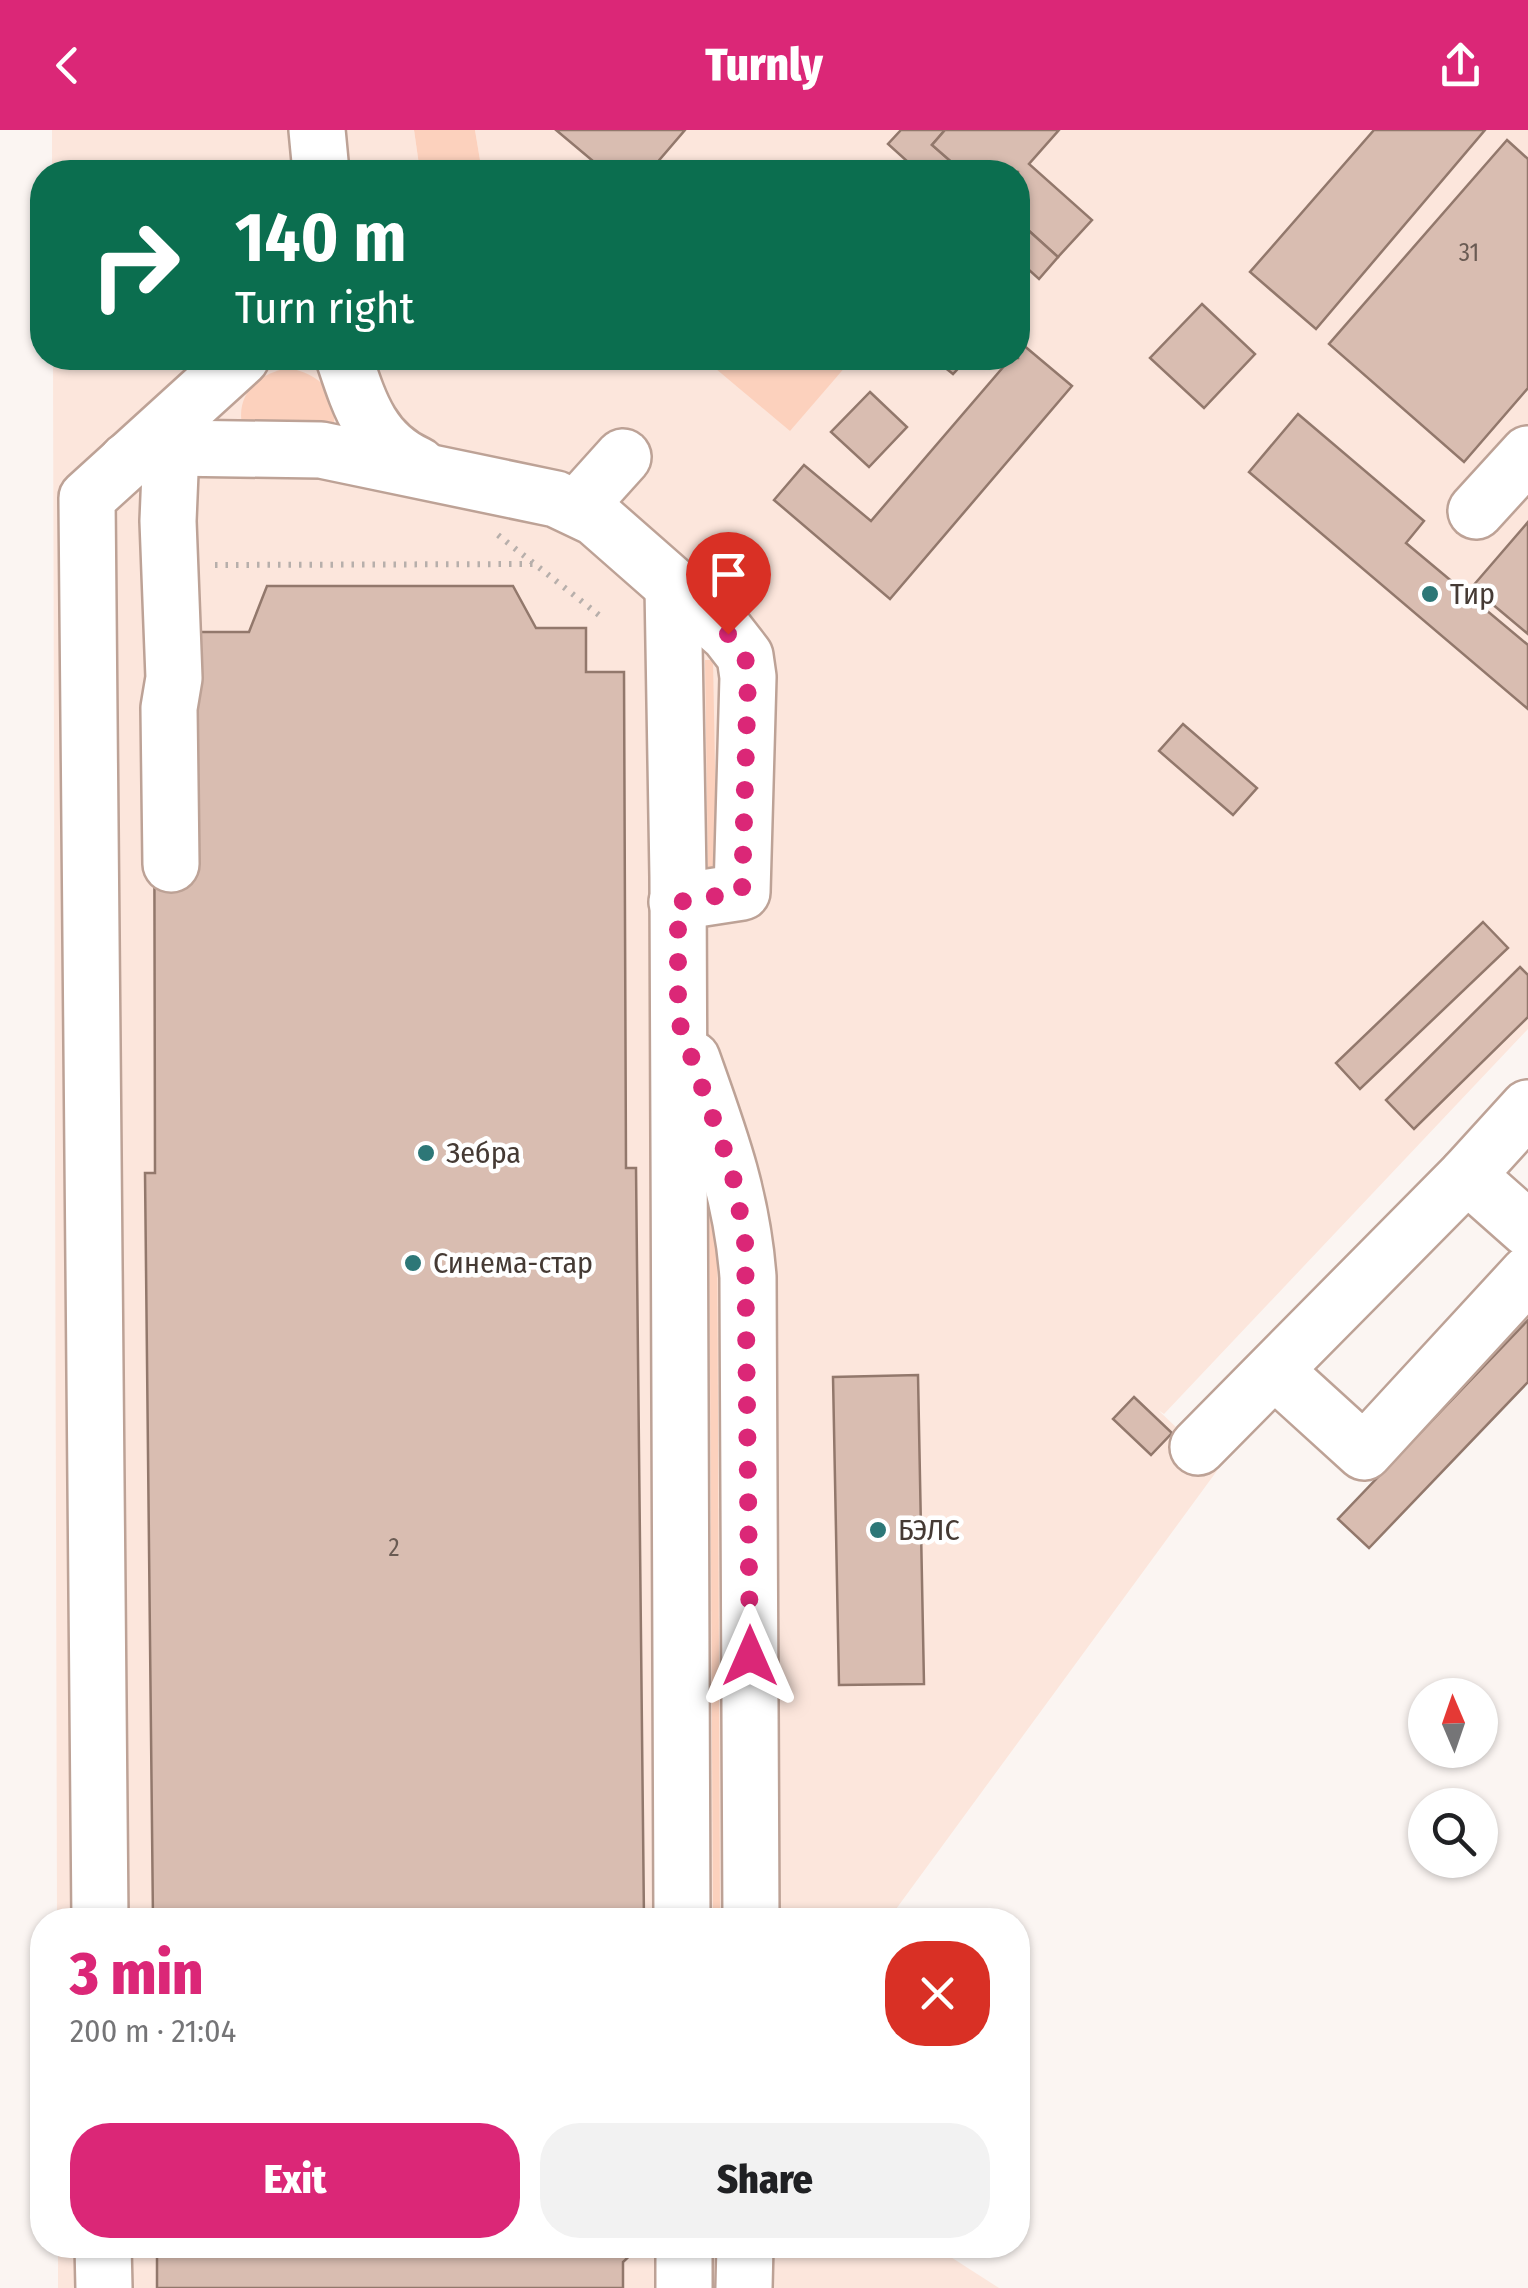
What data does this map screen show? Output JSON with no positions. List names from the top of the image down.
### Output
{
  "places": [
    "Тир",
    "Зебра",
    "Синема-стар",
    "БЭЛС"
  ],
  "house_numbers": ["31", "2"],
  "north": "top",
  "page": {
    "header": "Turnly",
    "turn": ["140 m", "Turn right"],
    "heading": ["3 min", "200 m · 21:04"],
    "buttons": ["Exit", "Share"]
  }
}
